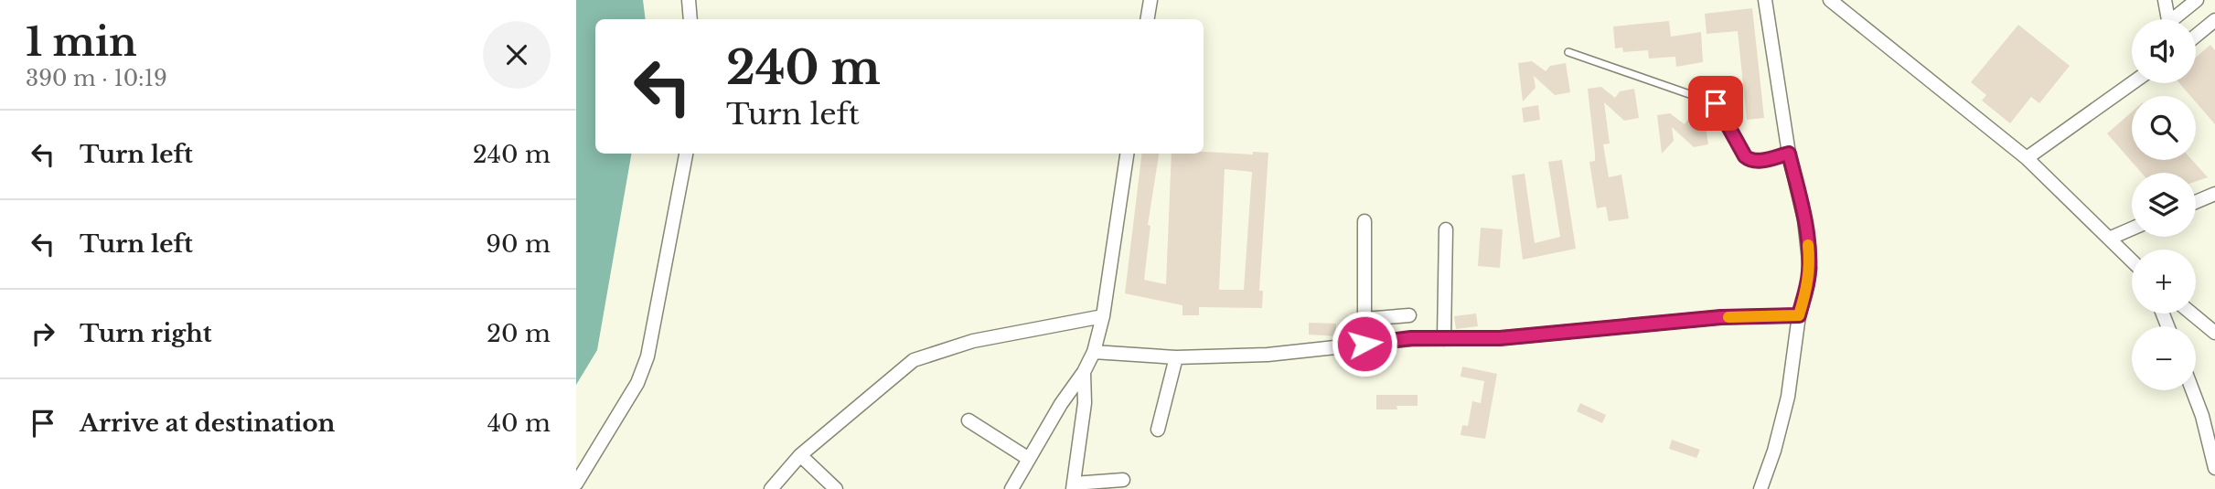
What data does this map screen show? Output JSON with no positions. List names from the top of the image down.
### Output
{
  "page": {
    "heading": ["1 min", "390 m · 10:19"],
    "map_buttons": ["+", "−"],
    "turn": ["240 m", "Turn left"],
    "list": [
      {
        "name": "Turn left",
        "value": "240 m"
      },
      {
        "name": "Turn left",
        "value": "90 m"
      },
      {
        "name": "Turn right",
        "value": "20 m"
      },
      {
        "name": "Arrive at destination",
        "value": "40 m"
      }
    ]
  }
}
